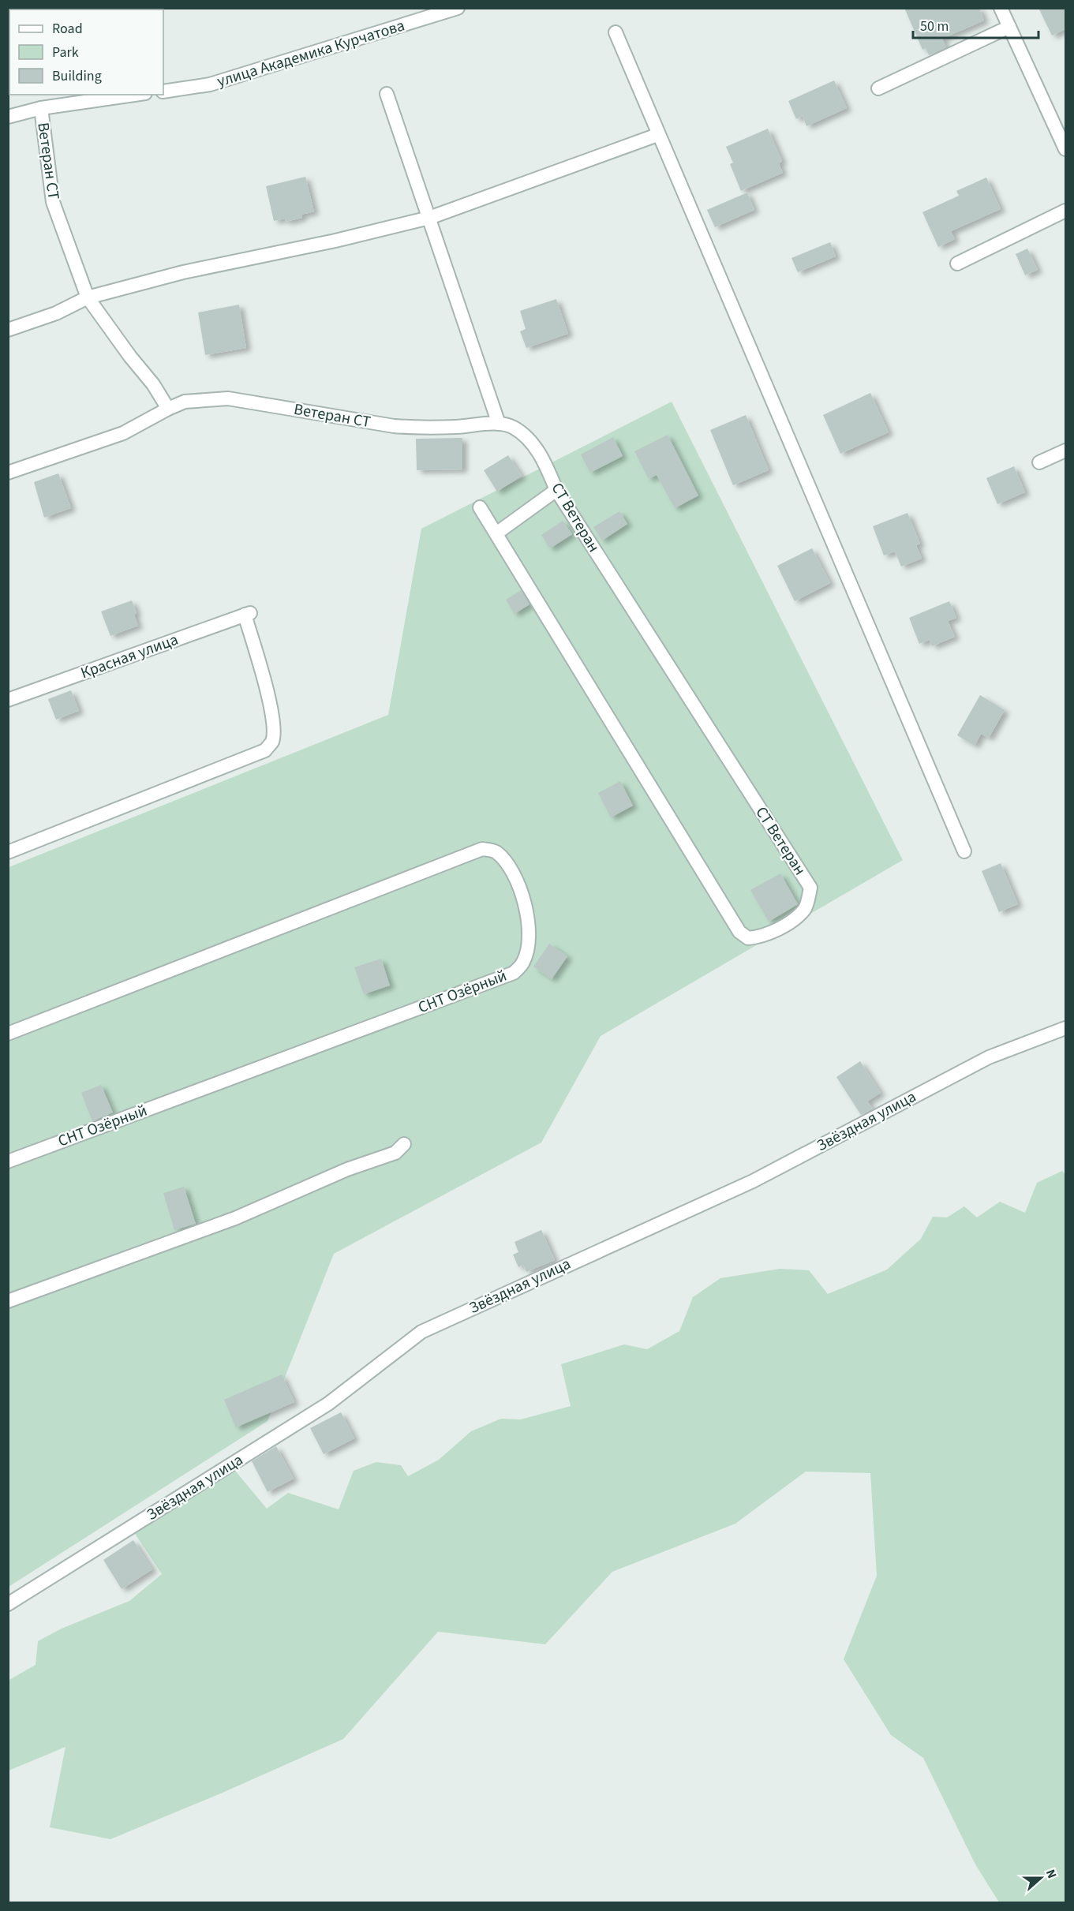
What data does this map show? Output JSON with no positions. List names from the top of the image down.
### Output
{
  "streets": {
    "street": [
      "улица Академика Курчатова",
      "Ветеран СТ",
      "СТ Ветеран",
      "Красная улица",
      "СНТ Озёрный",
      "Звёздная улица"
    ]
  },
  "crossings": [
    ["Ветеран СТ", "СТ Ветеран"]
  ],
  "legend": ["Road", "Park", "Building"],
  "scale_bar": "50 m",
  "north": "right"
}
